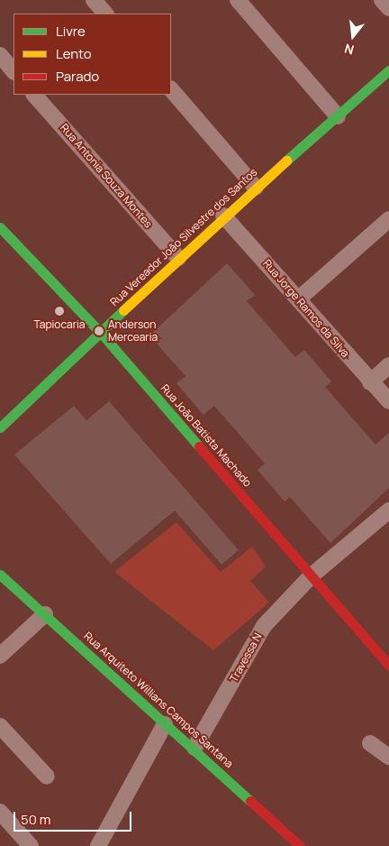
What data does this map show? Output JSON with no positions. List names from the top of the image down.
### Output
{
  "streets": {
    "street": [
      "Rua Antonia Souza Montes",
      "Rua Vereador João Silvestre dos Santos",
      "Rua Jorge Ramos da Silva",
      "Rua João Batista Machado",
      "Travessa N",
      "Rua Arquiteto Willians Campos Santana"
    ]
  },
  "crossings": [
    ["Rua Antonia Souza Montes", "Rua Vereador João Silvestre dos Santos"],
    ["Rua Vereador João Silvestre dos Santos", "Rua Jorge Ramos da Silva"],
    ["Rua Vereador João Silvestre dos Santos", "Rua João Batista Machado"],
    ["Rua João Batista Machado", "Travessa N"],
    ["Travessa N", "Rua Arquiteto Willians Campos Santana"]
  ],
  "places": ["Tapiocaria", "Anderson Mercearia"],
  "legend": ["Livre", "Lento", "Parado"],
  "scale_bar": "50 m",
  "north": "bottom"
}
